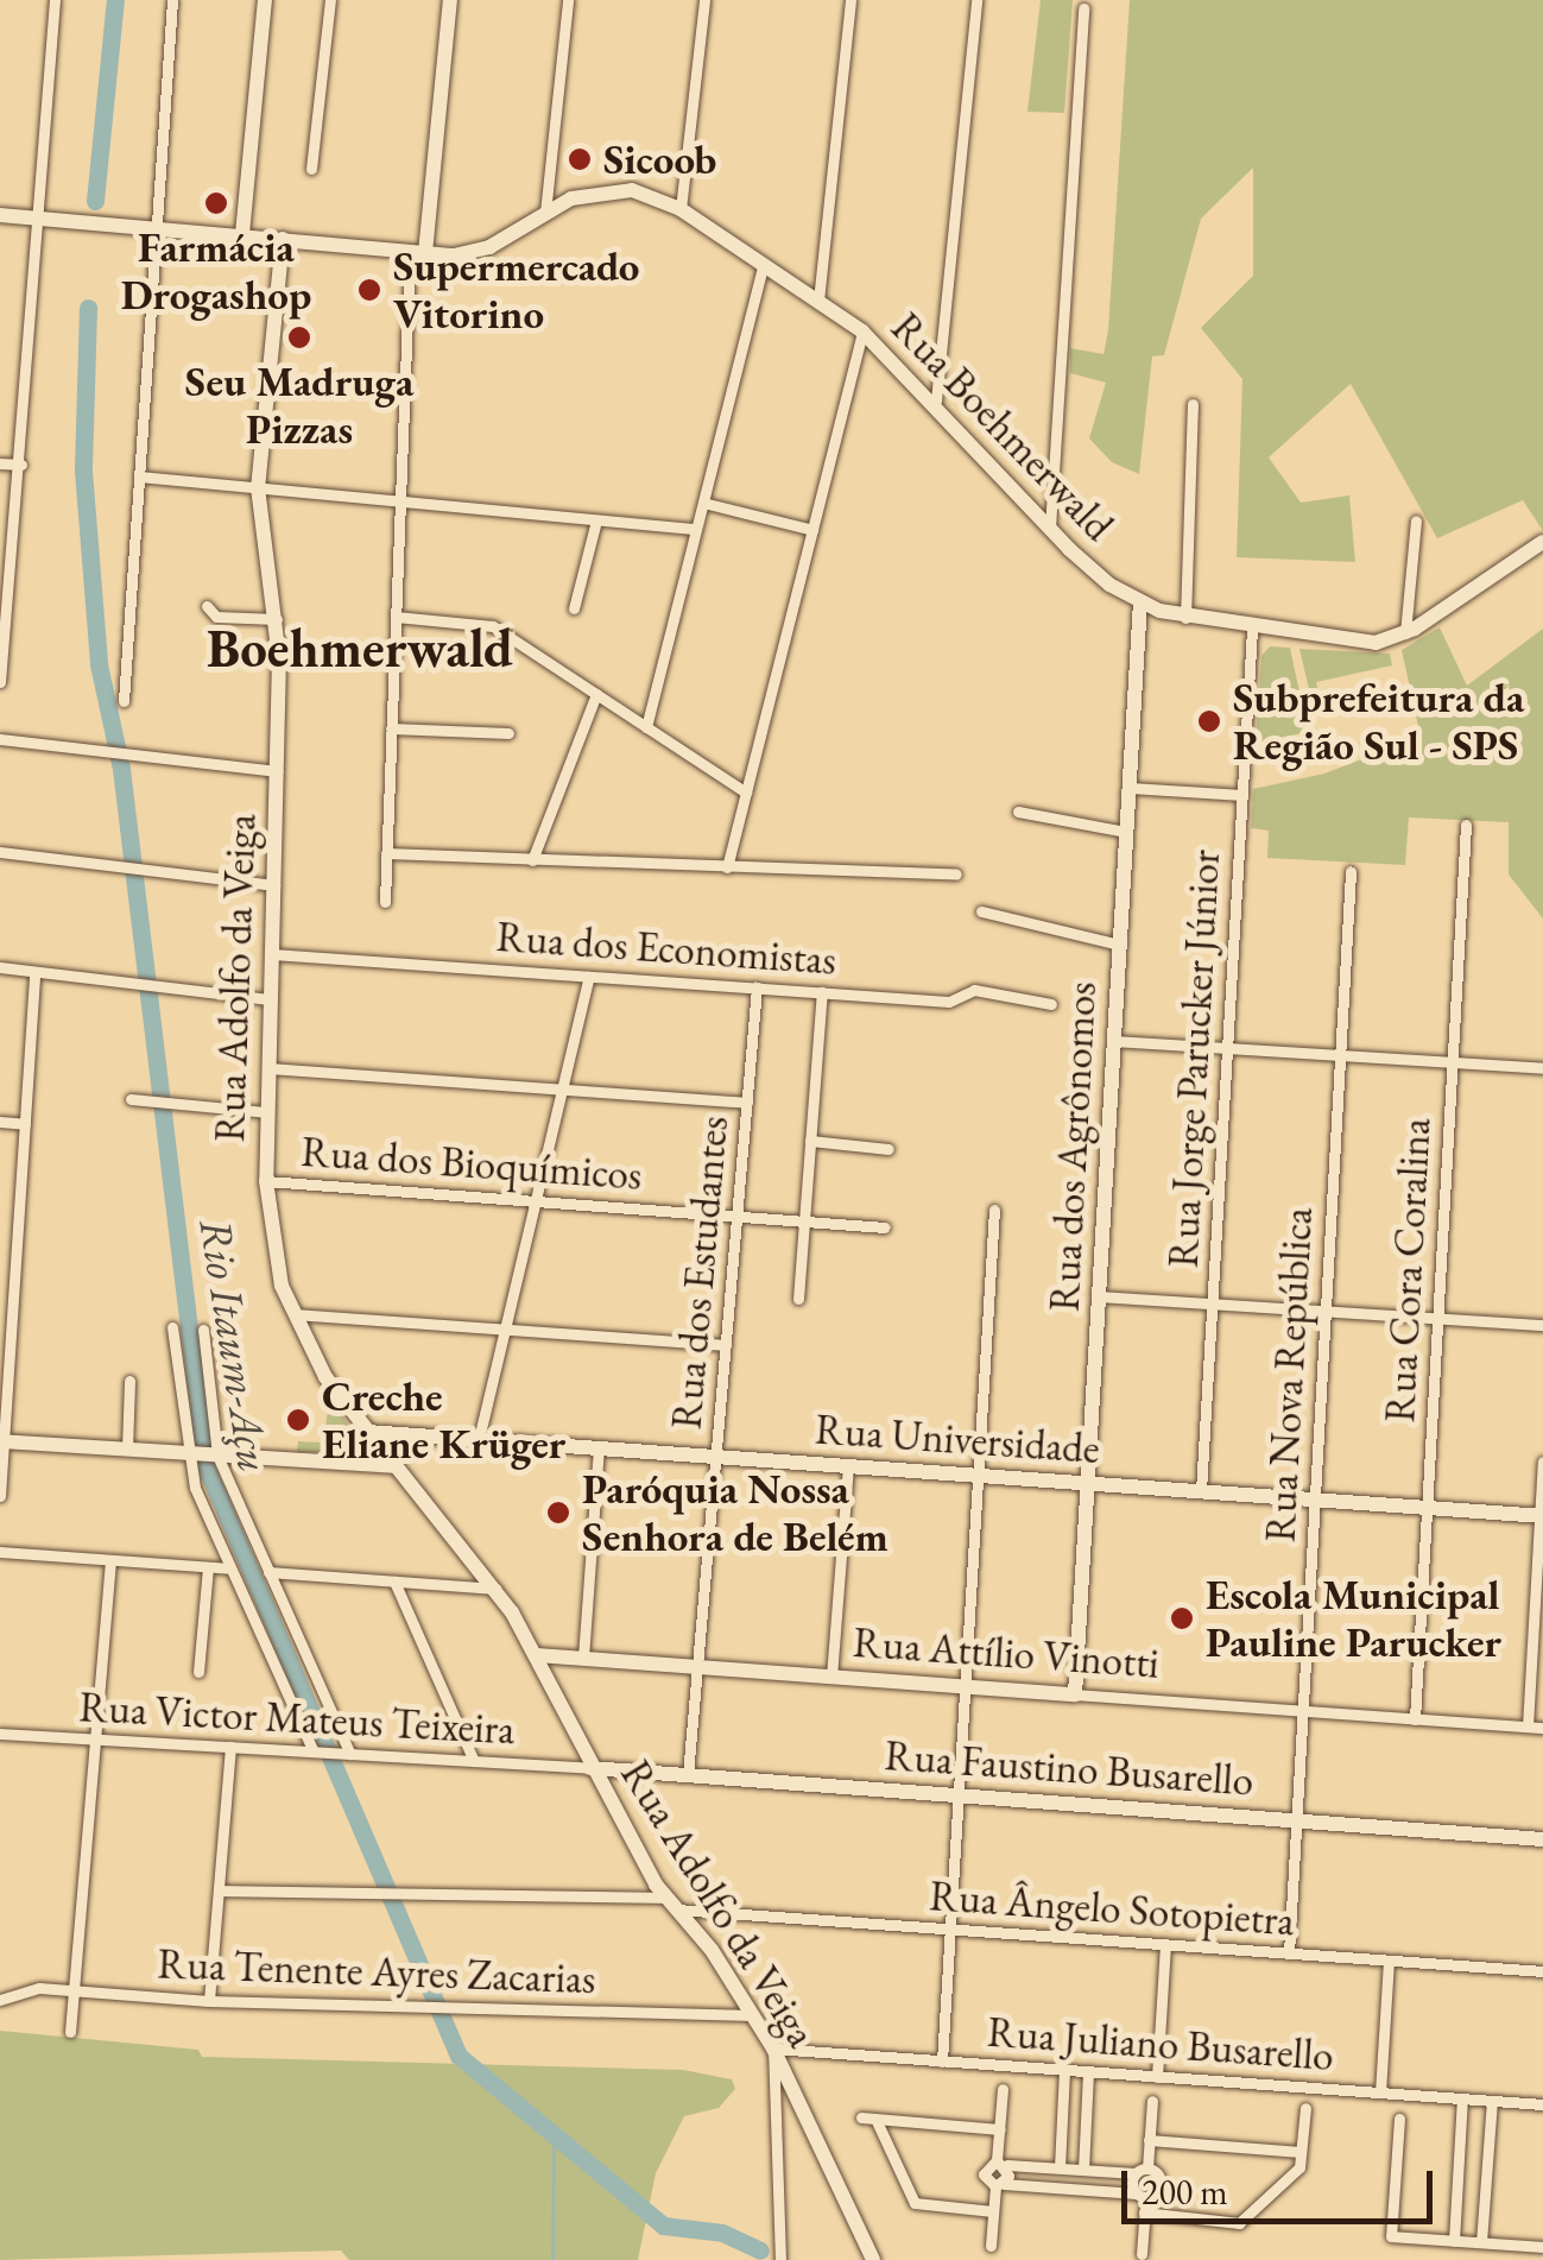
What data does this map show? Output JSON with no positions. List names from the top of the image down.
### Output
{
  "streets": {
    "street": [
      "Rua Boehmerwald",
      "Rua dos Economistas",
      "Rua Adolfo da Veiga",
      "Rua Jorge Parucker Júnior",
      "Rua dos Agrônomos",
      "Rua dos Bioquímicos",
      "Rua Cora Coralina",
      "Rua dos Estudantes",
      "Rua Nova República",
      "Rua Universidade",
      "Rua Attílio Vinotti",
      "Rua Victor Mateus Teixeira",
      "Rua Faustino Busarello",
      "Rua Ângelo Sotopietra",
      "Rua Tenente Ayres Zacarias",
      "Rua Juliano Busarello"
    ]
  },
  "crossings": [
    ["Rua Boehmerwald", "Rua Adolfo da Veiga"],
    ["Rua Boehmerwald", "Rua Jorge Parucker Júnior"],
    ["Rua Boehmerwald", "Rua dos Agrônomos"],
    ["Rua dos Economistas", "Rua Adolfo da Veiga"],
    ["Rua dos Economistas", "Rua dos Estudantes"],
    ["Rua Adolfo da Veiga", "Rua dos Bioquímicos"],
    ["Rua Adolfo da Veiga", "Rua Universidade"],
    ["Rua Adolfo da Veiga", "Rua Attílio Vinotti"],
    ["Rua Adolfo da Veiga", "Rua Victor Mateus Teixeira"],
    ["Rua Adolfo da Veiga", "Rua Faustino Busarello"],
    ["Rua Adolfo da Veiga", "Rua Ângelo Sotopietra"],
    ["Rua Adolfo da Veiga", "Rua Tenente Ayres Zacarias"],
    ["Rua Adolfo da Veiga", "Rua Juliano Busarello"],
    ["Rua Jorge Parucker Júnior", "Rua Universidade"],
    ["Rua dos Agrônomos", "Rua Universidade"],
    ["Rua dos Agrônomos", "Rua Attílio Vinotti"],
    ["Rua dos Bioquímicos", "Rua dos Estudantes"],
    ["Rua Cora Coralina", "Rua Universidade"],
    ["Rua Cora Coralina", "Rua Attílio Vinotti"],
    ["Rua dos Estudantes", "Rua Universidade"],
    ["Rua dos Estudantes", "Rua Attílio Vinotti"],
    ["Rua dos Estudantes", "Rua Faustino Busarello"],
    ["Rua Nova República", "Rua Universidade"],
    ["Rua Nova República", "Rua Attílio Vinotti"],
    ["Rua Nova República", "Rua Faustino Busarello"],
    ["Rua Nova República", "Rua Ângelo Sotopietra"],
    ["Rua Victor Mateus Teixeira", "Rua Faustino Busarello"]
  ],
  "districts": ["Boehmerwald"],
  "water": ["Rio Itaum-Açu"],
  "places": [
    "Sicoob",
    "Farmácia Drogashop",
    "Supermercado Vitorino",
    "Seu Madruga Pizzas",
    "Subprefeitura da Região Sul - SPS",
    "Creche Eliane Krüger",
    "Paróquia Nossa Senhora de Belém",
    "Escola Municipal Pauline Parucker"
  ],
  "scale_bar": "200 m"
}
